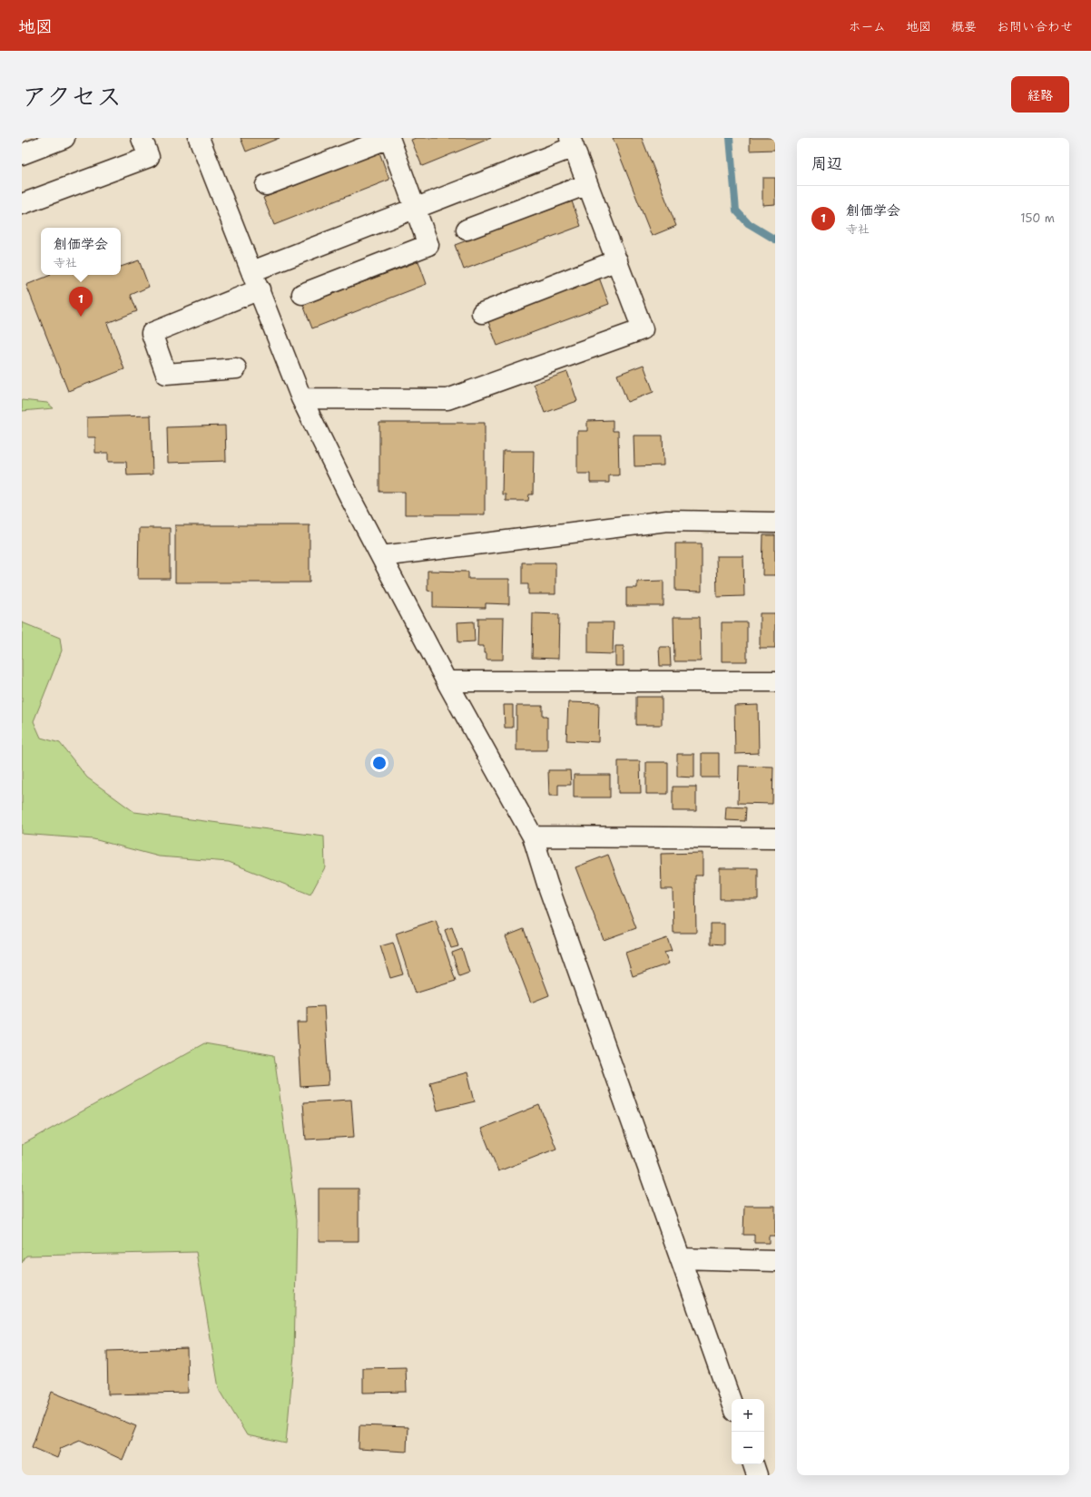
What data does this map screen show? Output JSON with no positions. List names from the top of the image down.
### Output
{
  "page": {
    "header": "地図",
    "nav": [
      "ホーム",
      "地図",
      "概要",
      "お問い合わせ"
    ],
    "title": "アクセス",
    "buttons": "経路",
    "heading": "周辺",
    "list": [
      {
        "mark": "1",
        "name": "創価学会",
        "note": "寺社",
        "value": "150 m"
      }
    ],
    "popup": ["創価学会", "寺社"],
    "pins": "1",
    "map_buttons": ["+", "−"]
  }
}
